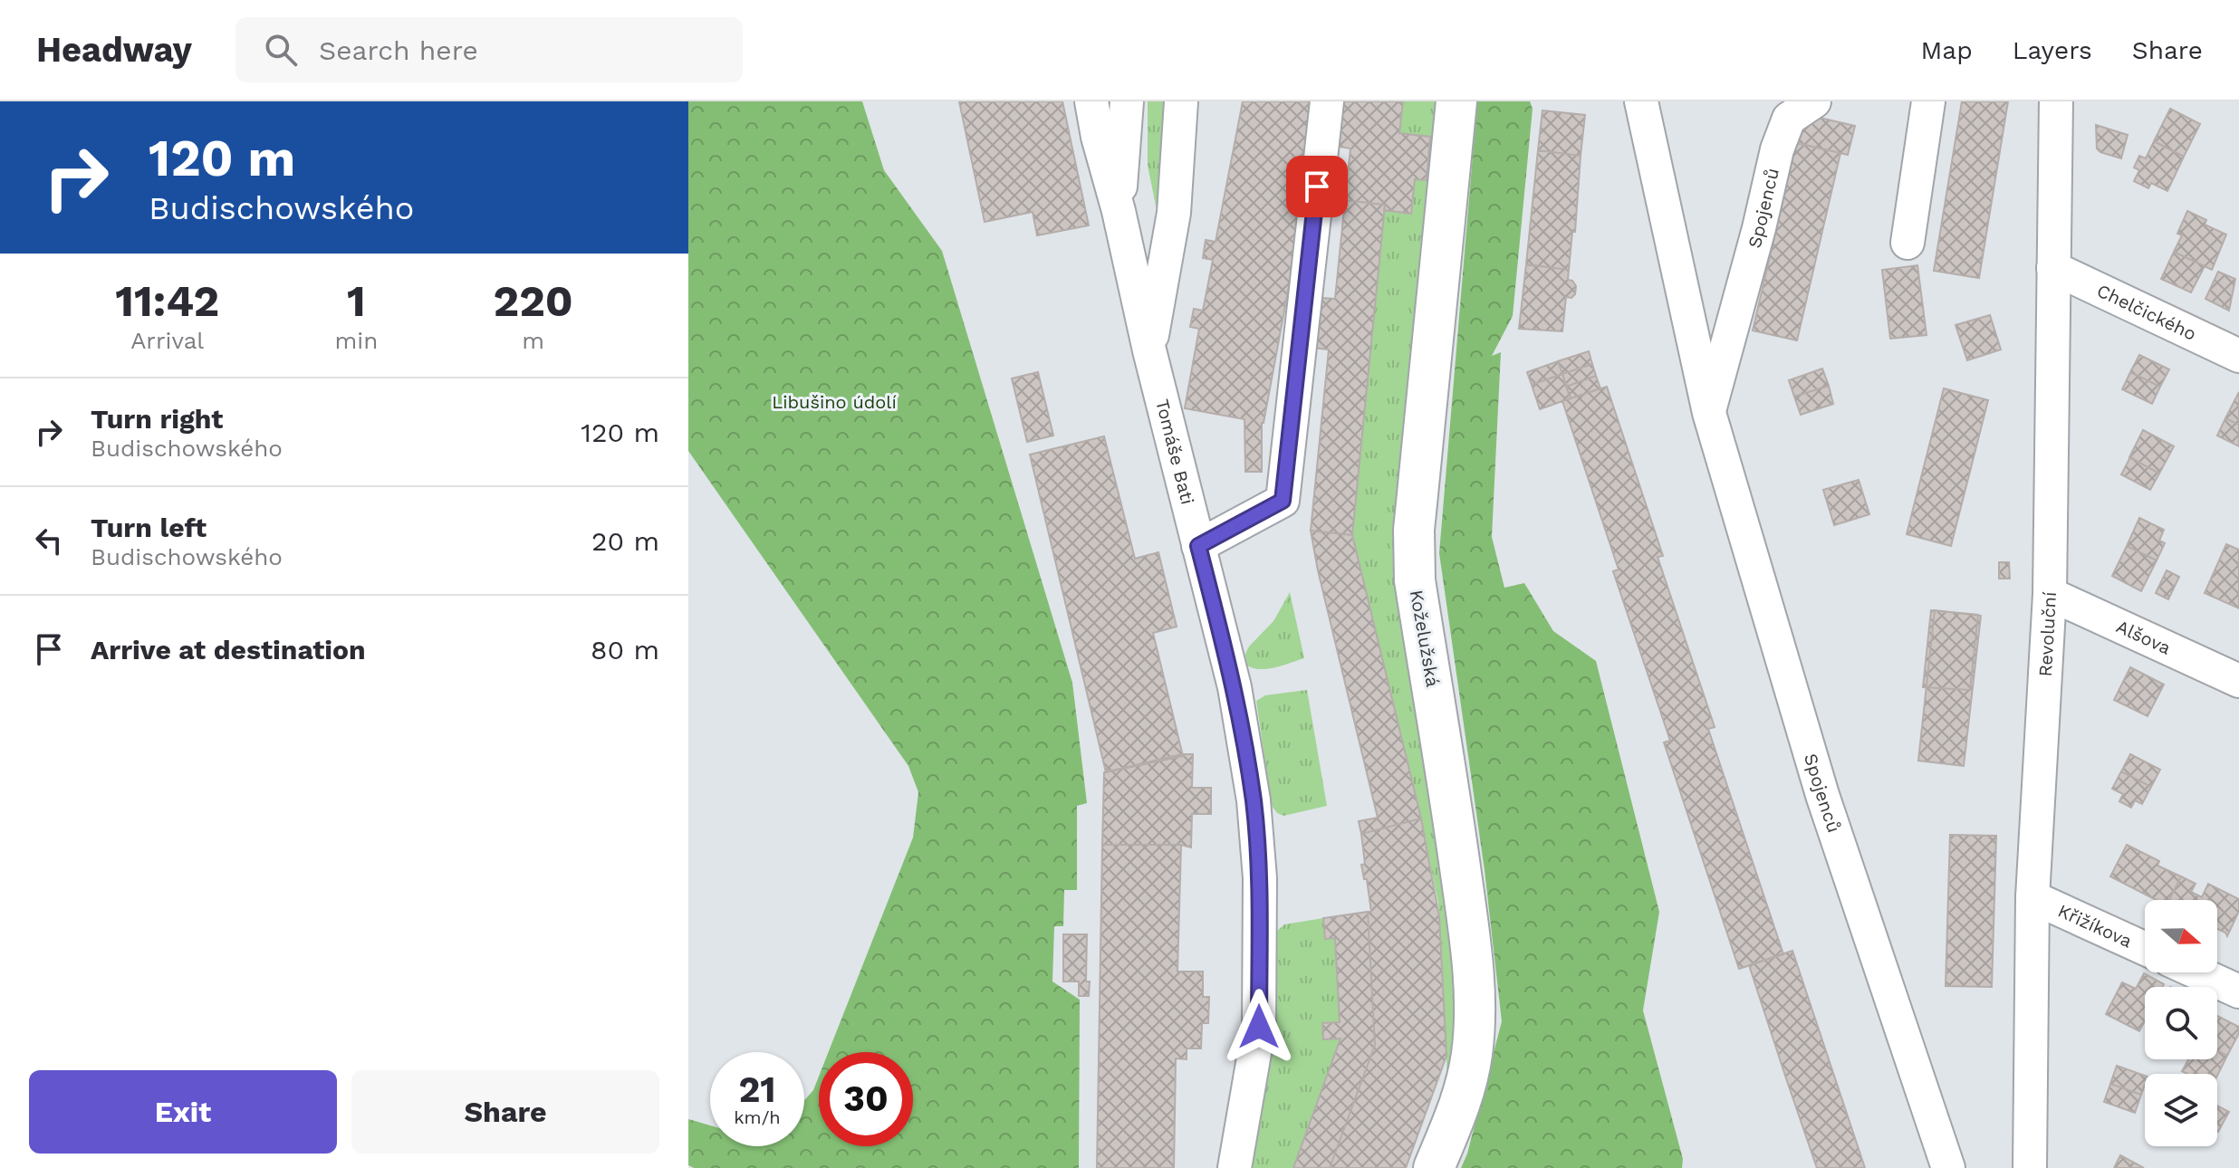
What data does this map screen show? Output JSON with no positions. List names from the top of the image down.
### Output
{
  "streets": {
    "main road": ["Koželužská"],
    "street": [
      "Spojenců",
      "Chelčického",
      "Tomáše Bati",
      "Revoluční",
      "Alšova",
      "Křižíkova"
    ]
  },
  "crossings": [
    ["Chelčického", "Revoluční"],
    ["Revoluční", "Alšova"],
    ["Revoluční", "Křižíkova"]
  ],
  "parks": ["Libušino údolí"],
  "north": "right",
  "page": {
    "header": "Headway",
    "search": "Search here",
    "nav": ["Map", "Layers", "Share"],
    "turn": ["120 m", "Budischowského"],
    "eta": [
      "11:42",
      "Arrival",
      "1",
      "min",
      "220",
      "m"
    ],
    "list": [
      {
        "name": "Turn right",
        "note": "Budischowského",
        "value": "120 m"
      },
      {
        "name": "Turn left",
        "note": "Budischowského",
        "value": "20 m"
      },
      {
        "name": "Arrive at destination",
        "value": "80 m"
      }
    ],
    "speed": "21 km/h",
    "limit": "30",
    "buttons": ["Exit", "Share"]
  }
}
